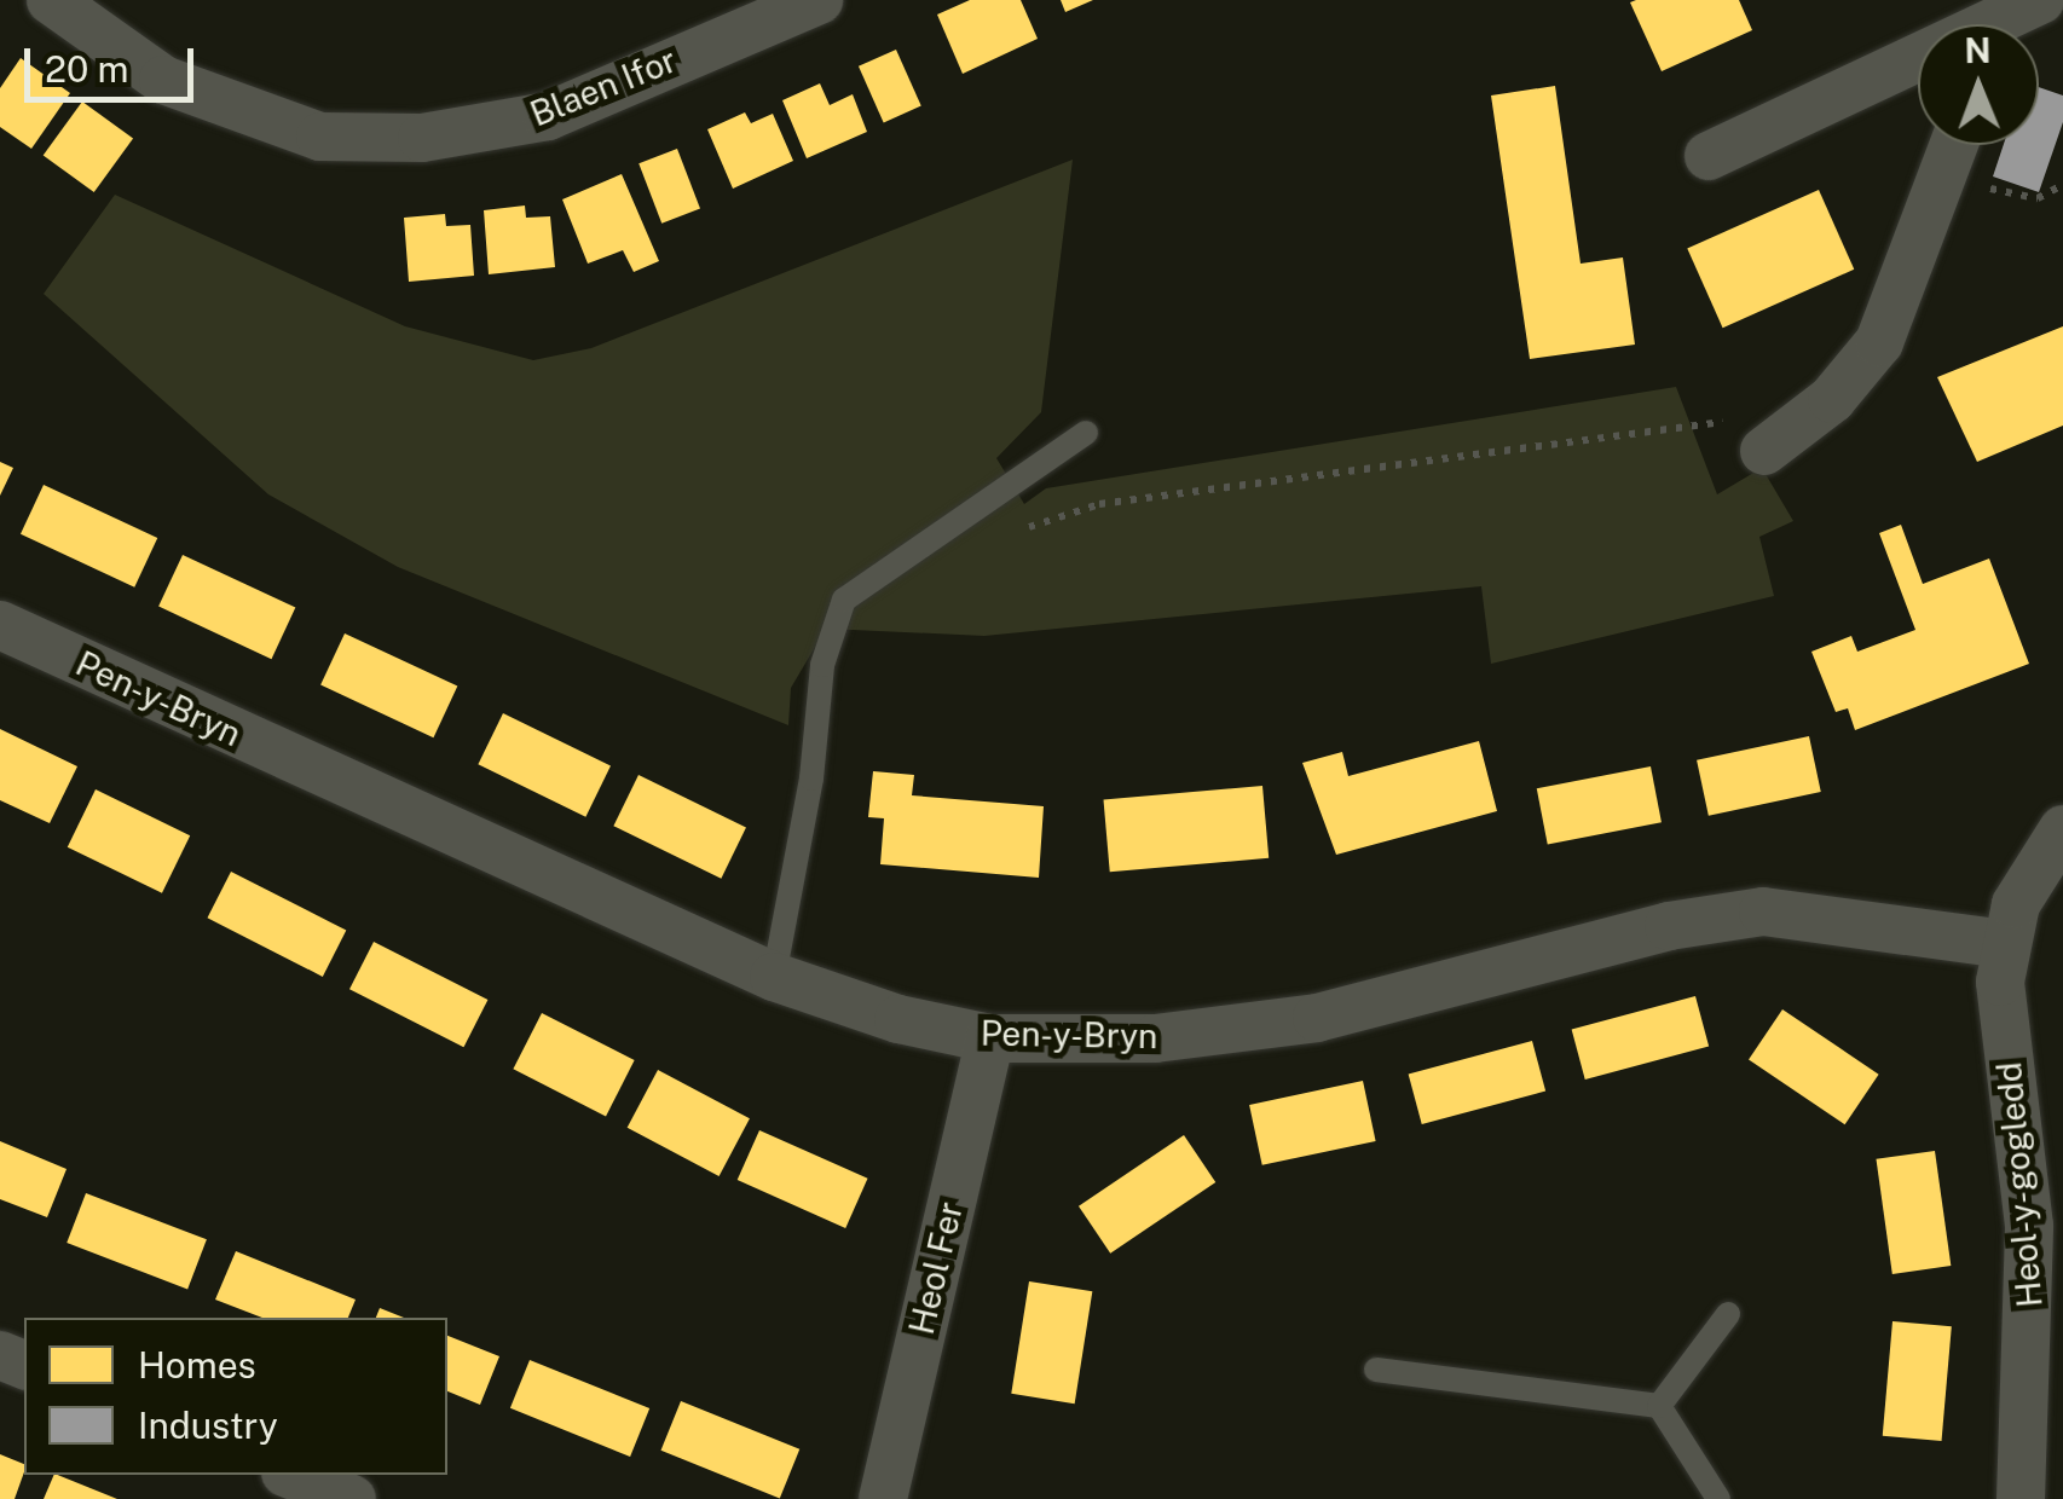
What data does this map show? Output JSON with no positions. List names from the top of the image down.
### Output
{
  "streets": {
    "street": [
      "Blaen Ifor",
      "Pen-y-Bryn",
      "Heol-y-gogledd",
      "Heol Fer"
    ]
  },
  "crossings": [
    ["Pen-y-Bryn", "Heol-y-gogledd"],
    ["Pen-y-Bryn", "Heol Fer"]
  ],
  "legend": ["Homes", "Industry"],
  "scale_bar": "20 m",
  "north": "top"
}
